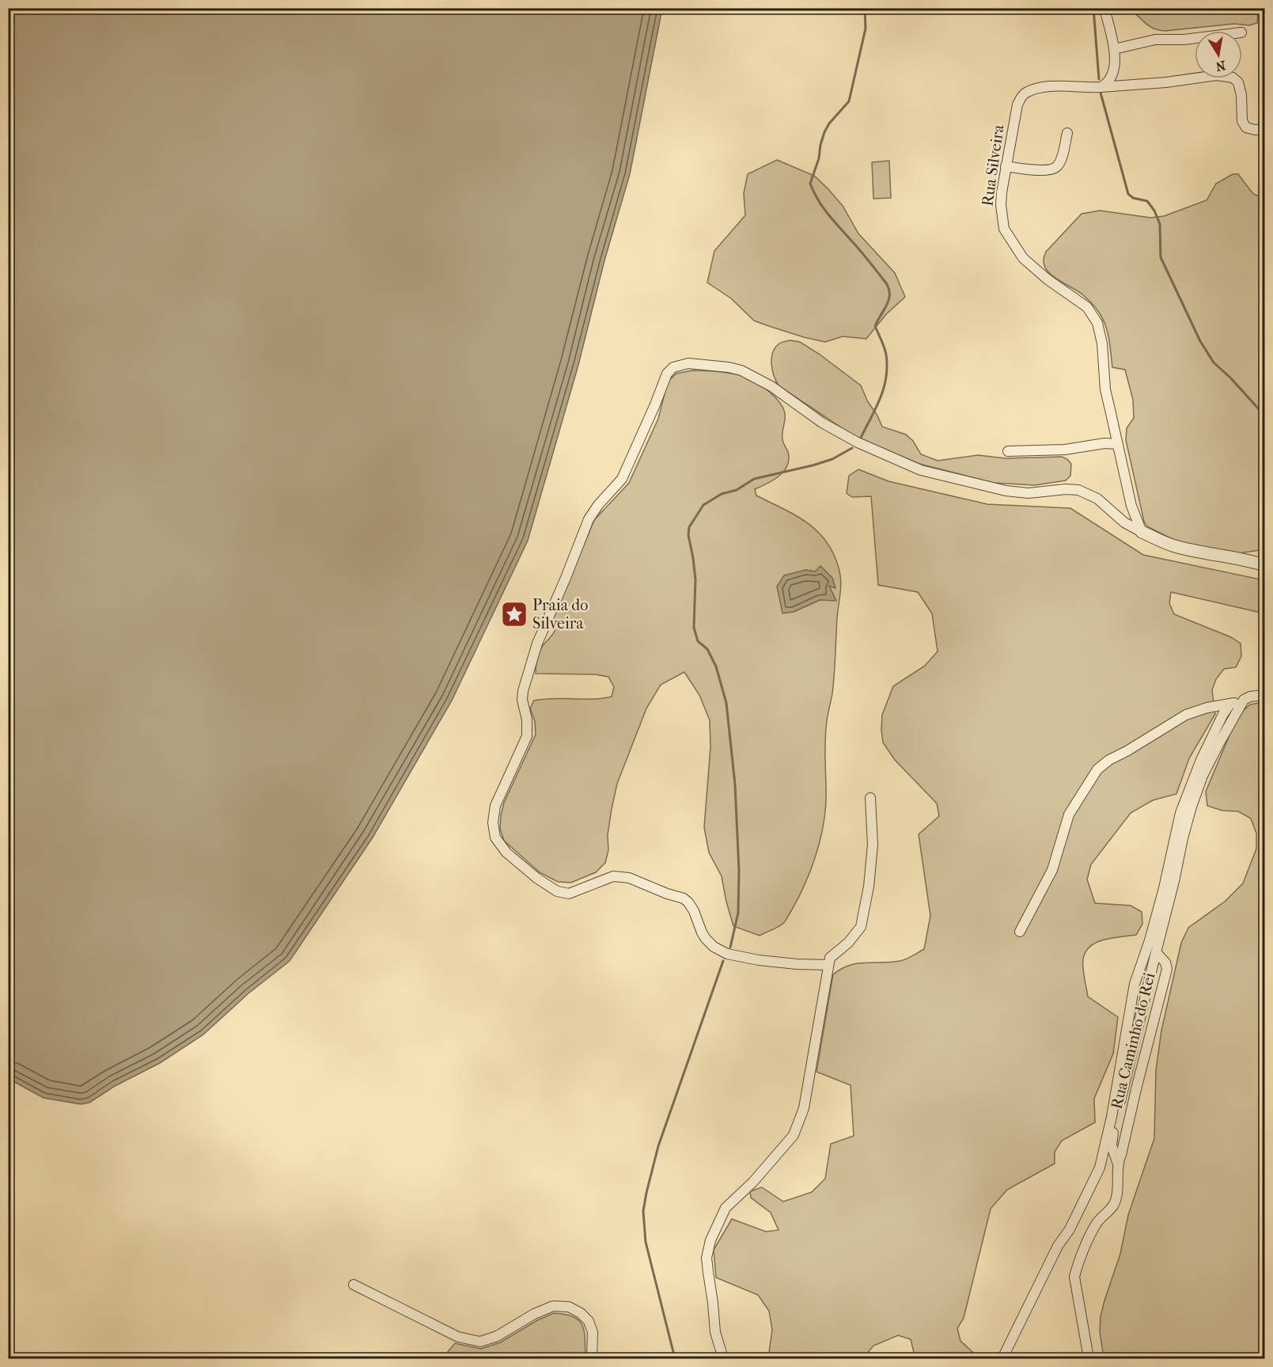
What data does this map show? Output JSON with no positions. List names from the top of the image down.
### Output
{
  "streets": {
    "street": ["Rua Silveira", "Rua Caminho do Rei"]
  },
  "places": {
    "place": ["Praia do Silveira"]
  },
  "north": "bottom"
}
